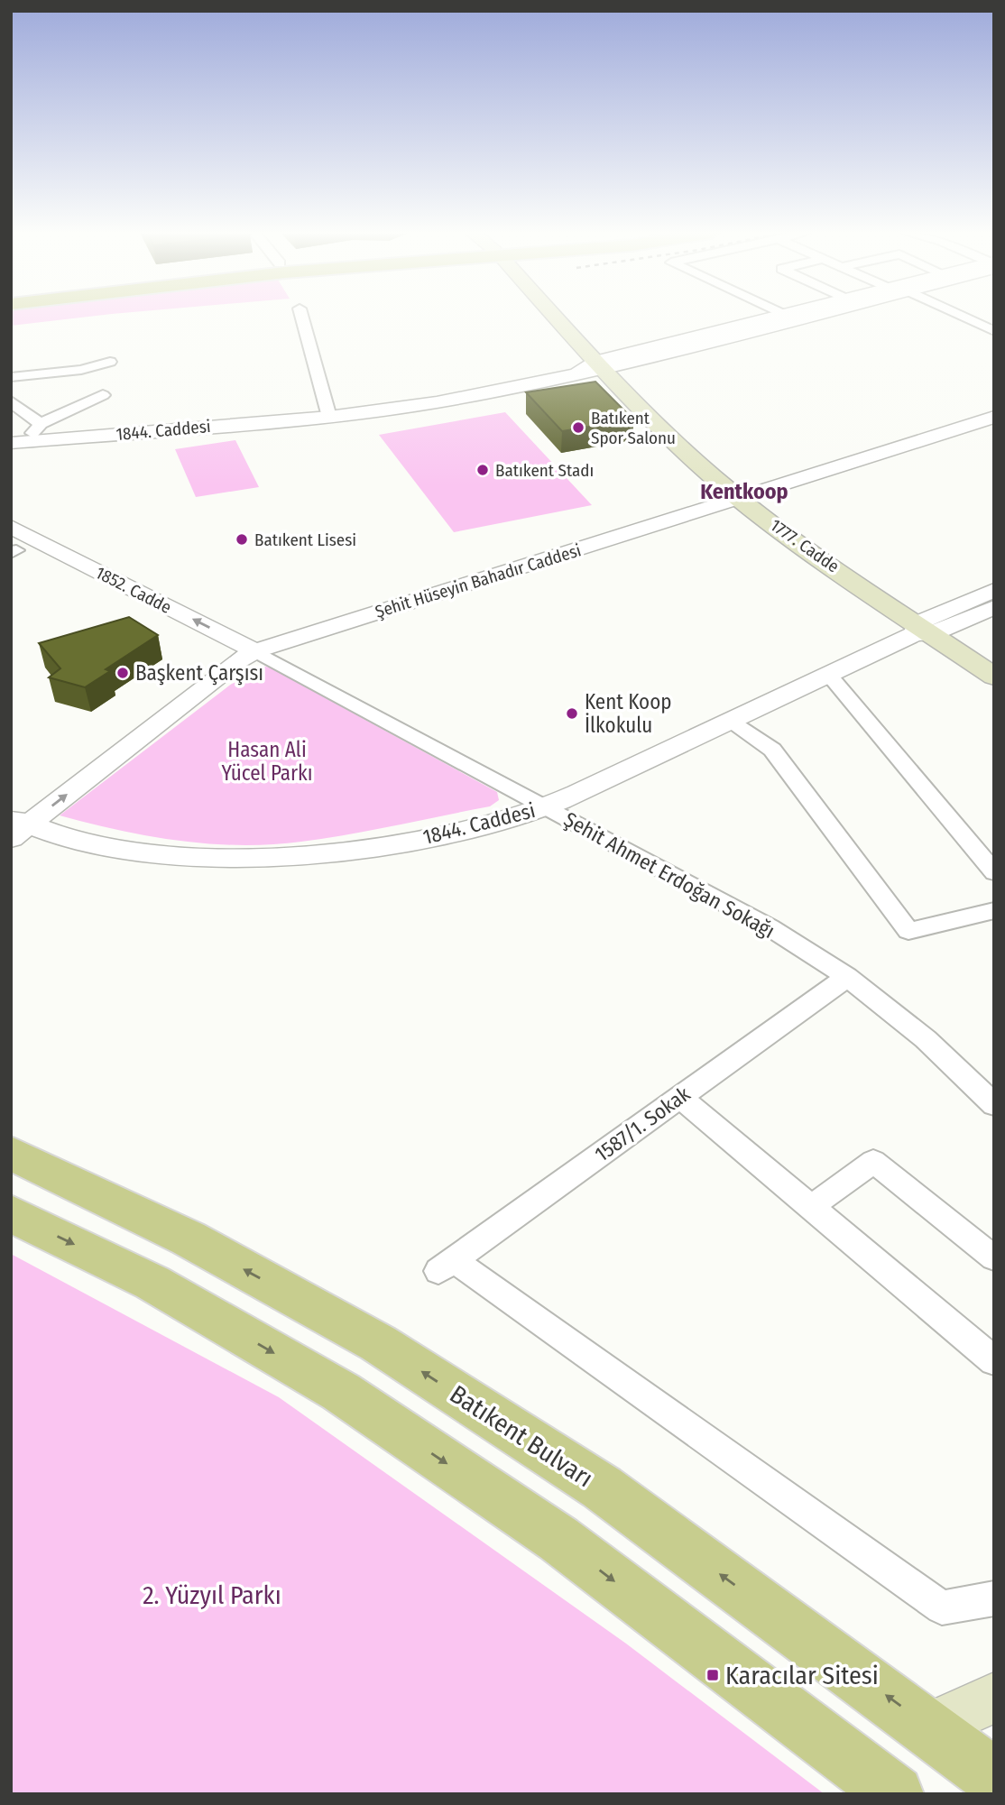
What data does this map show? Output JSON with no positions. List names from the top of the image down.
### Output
{
  "streets": {
    "main road": ["1777. Cadde", "Batıkent Bulvarı"],
    "street": [
      "1844. Caddesi",
      "Şehit Hüseyin Bahadır Caddesi",
      "1852. Cadde",
      "Şehit Ahmet Erdoğan Sokağı",
      "1587/1. Sokak"
    ]
  },
  "crossings": [
    ["1844. Caddesi", "1777. Cadde"],
    ["1844. Caddesi", "Şehit Hüseyin Bahadır Caddesi"],
    ["1844. Caddesi", "Şehit Ahmet Erdoğan Sokağı"],
    ["1777. Cadde", "Şehit Hüseyin Bahadır Caddesi"],
    ["Şehit Hüseyin Bahadır Caddesi", "1852. Cadde"],
    ["Şehit Hüseyin Bahadır Caddesi", "Şehit Ahmet Erdoğan Sokağı"],
    ["1852. Cadde", "Şehit Ahmet Erdoğan Sokağı"],
    ["Şehit Ahmet Erdoğan Sokağı", "1587/1. Sokak"]
  ],
  "districts": ["Kentkoop"],
  "parks": ["Hasan Ali Yücel Parkı", "2. Yüzyıl Parkı"],
  "places": {
    "other": [
      "Batıkent Spor Salonu",
      "Batıkent Stadı",
      "Batıkent Lisesi",
      "Başkent Çarşısı",
      "Kent Koop İlkokulu"
    ],
    "transit": ["Karacılar Sitesi"]
  }
}
